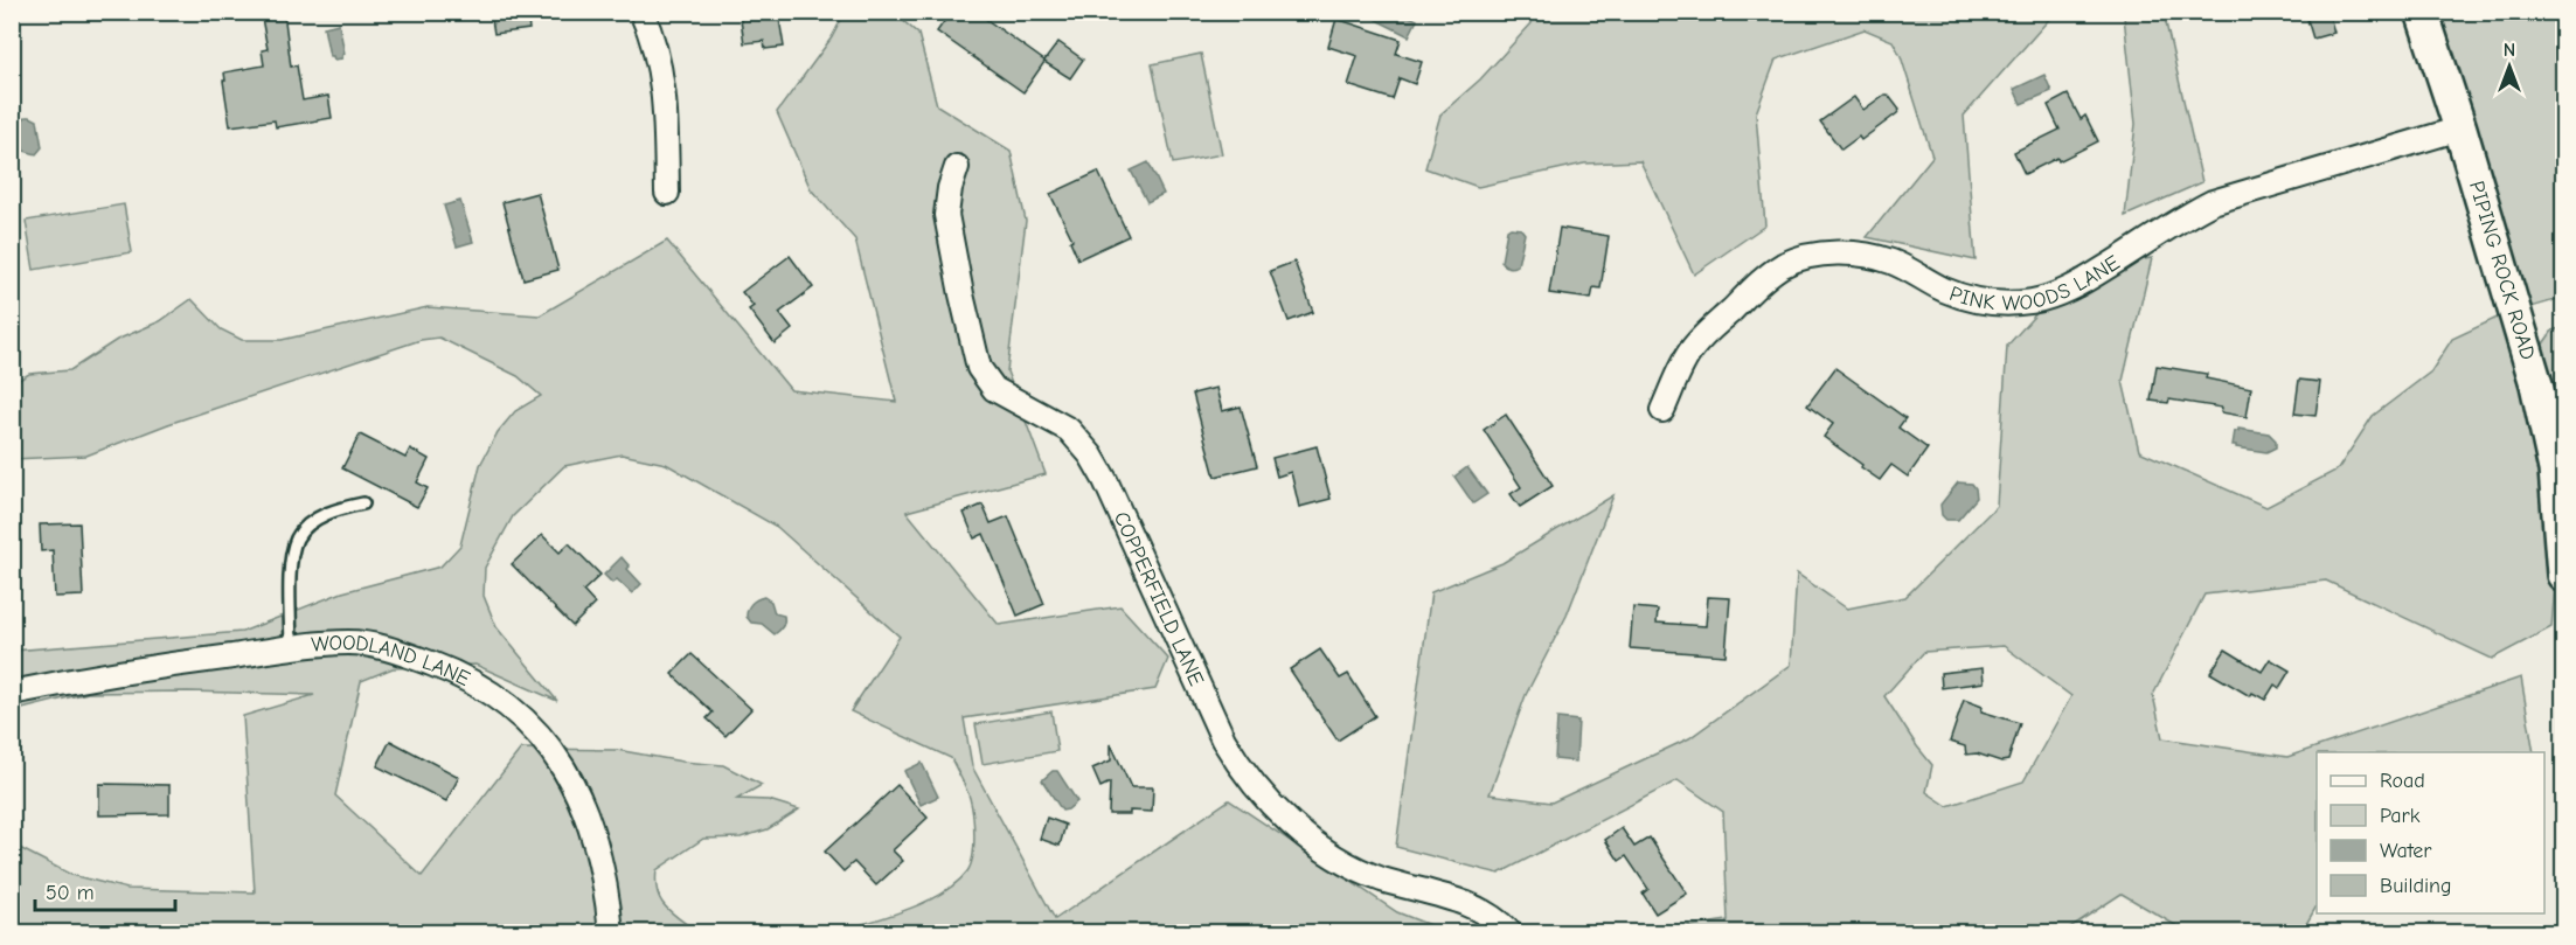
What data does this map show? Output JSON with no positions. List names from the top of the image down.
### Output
{
  "streets": {
    "street": [
      "PIPING ROCK ROAD",
      "PINK WOODS LANE",
      "COPPERFIELD LANE",
      "WOODLAND LANE"
    ]
  },
  "crossings": [
    ["PIPING ROCK ROAD", "PINK WOODS LANE"]
  ],
  "legend": [
    "Road",
    "Park",
    "Water",
    "Building"
  ],
  "scale_bar": "50 m",
  "north": "top"
}
